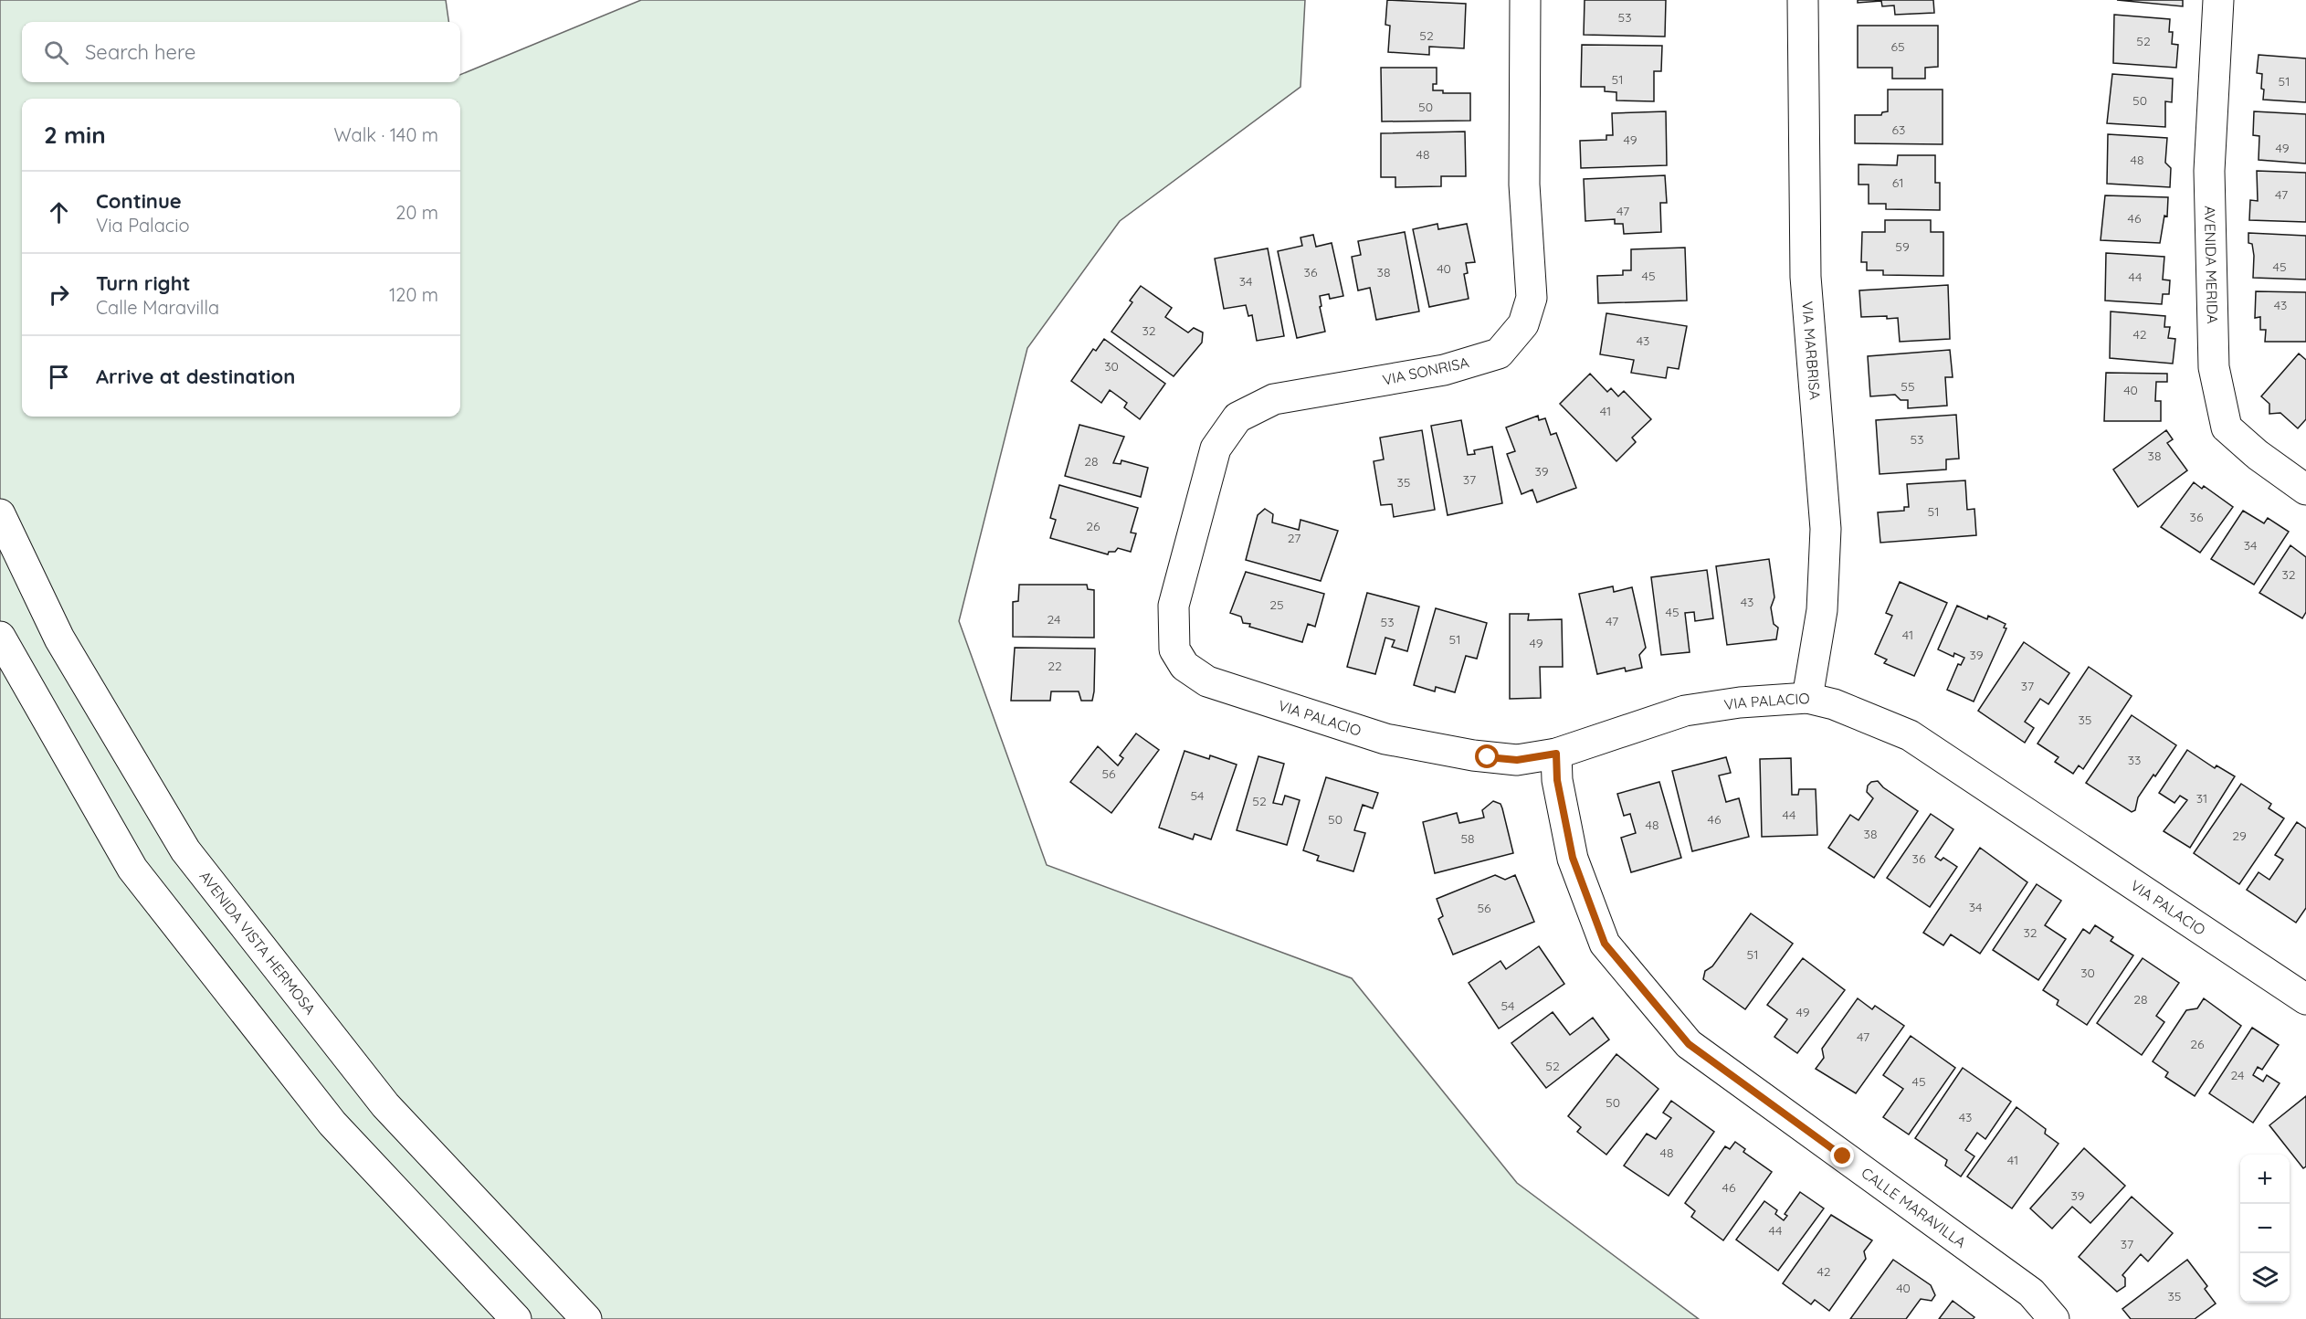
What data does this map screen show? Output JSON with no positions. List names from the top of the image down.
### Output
{
  "streets": {
    "street": [
      "AVENIDA MERIDA",
      "VIA MARBRISA",
      "VIA SONRISA",
      "VIA PALACIO",
      "AVENIDA VISTA HERMOSA",
      "CALLE MARAVILLA"
    ]
  },
  "crossings": [
    ["VIA MARBRISA", "VIA PALACIO"],
    ["VIA SONRISA", "VIA PALACIO"],
    ["VIA PALACIO", "CALLE MARAVILLA"]
  ],
  "house_numbers": [
    "53",
    "52",
    "52",
    "65",
    "51",
    "51",
    "50",
    "50",
    "63",
    "49",
    "49",
    "48",
    "48",
    "61",
    "47",
    "47",
    "46",
    "59",
    "45",
    "40",
    "36",
    "38",
    "45",
    "44",
    "34",
    "43",
    "32",
    "42",
    "43",
    "30",
    "55",
    "40",
    "41",
    "53",
    "38",
    "28",
    "39",
    "37",
    "35",
    "51",
    "36",
    "26",
    "27",
    "34",
    "32",
    "43",
    "25",
    "45",
    "24",
    "47",
    "53",
    "41",
    "51",
    "49",
    "39",
    "22",
    "37",
    "35",
    "33",
    "56",
    "54",
    "31",
    "52",
    "44",
    "50",
    "46",
    "48",
    "38",
    "29",
    "58",
    "36",
    "34",
    "56",
    "32",
    "51",
    "30",
    "28",
    "54",
    "49",
    "47",
    "26",
    "52",
    "24",
    "45",
    "50",
    "43",
    "48",
    "41",
    "46",
    "39",
    "44",
    "37",
    "42",
    "40",
    "35"
  ],
  "page": {
    "search": "Search here",
    "heading": ["2 min", "Walk · 140 m"],
    "list": [
      ["Continue", "Via Palacio", "20 m"],
      ["Turn right", "Calle Maravilla", "120 m"],
      "Arrive at destination"
    ],
    "map_buttons": ["+", "−"]
  }
}
